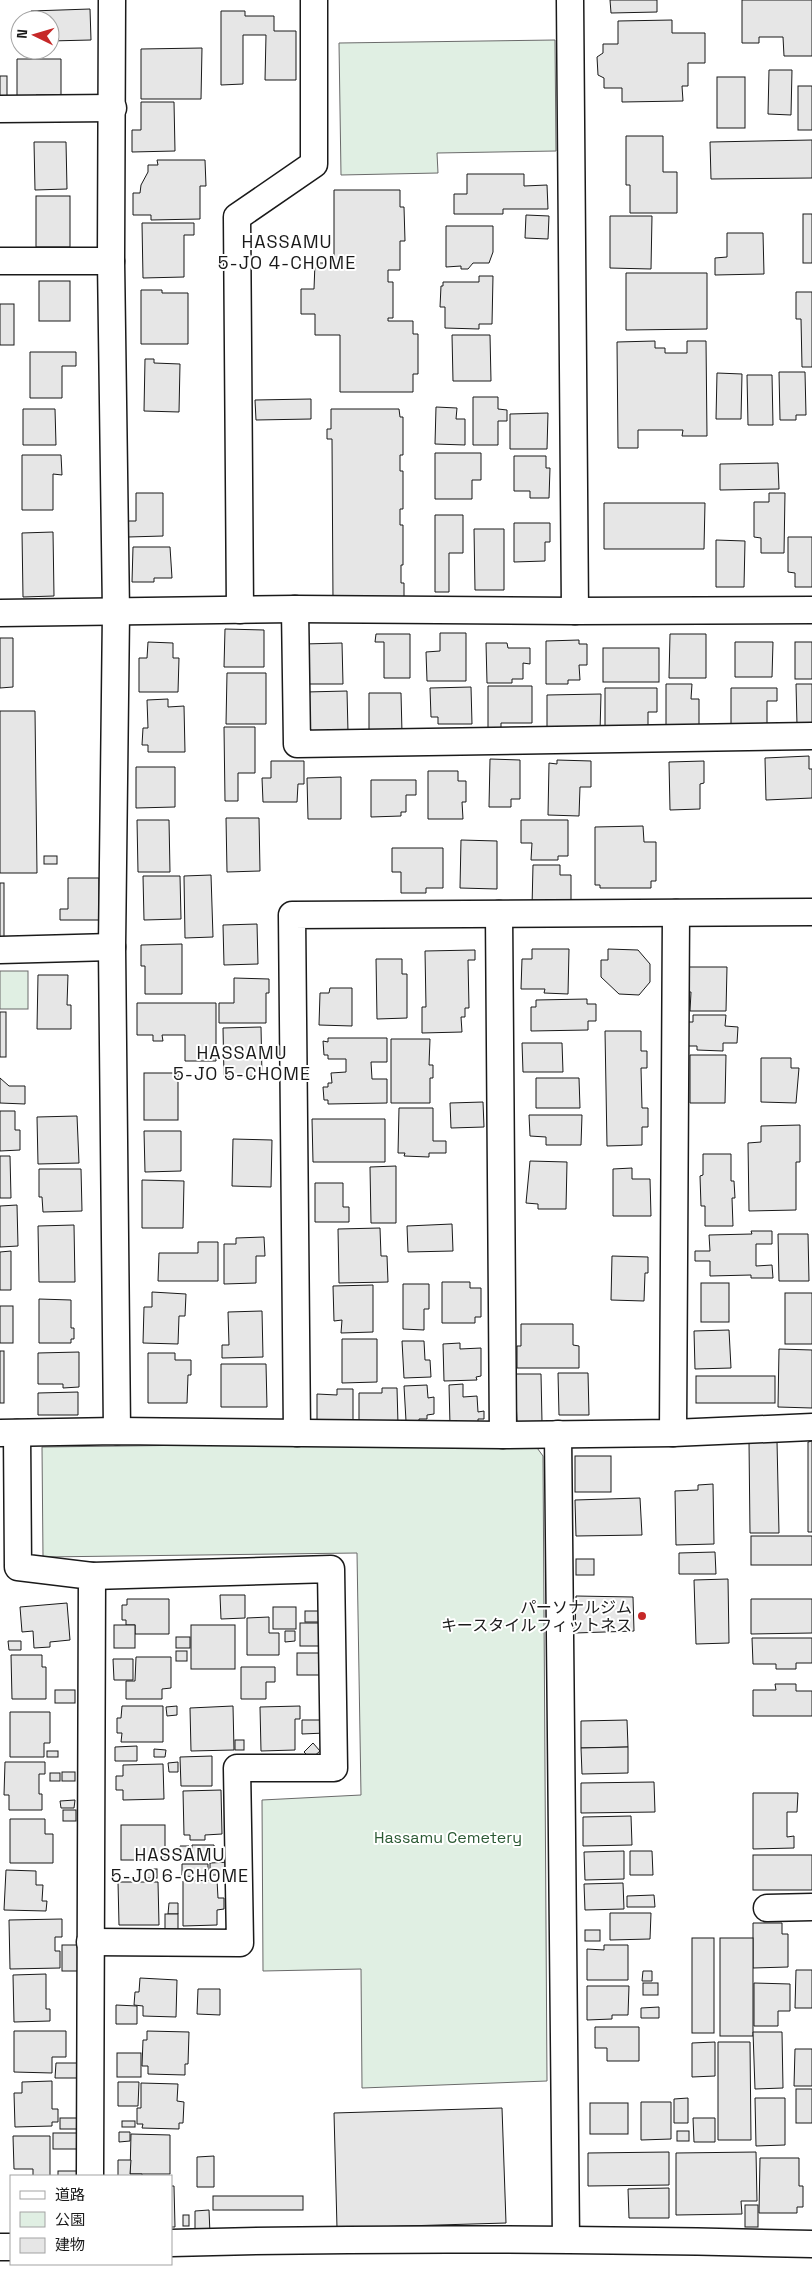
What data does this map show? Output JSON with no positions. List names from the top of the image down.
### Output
{
  "districts": ["HASSAMU 5-JO 4-CHOME", "HASSAMU 5-JO 5-CHOME", "HASSAMU 5-JO 6-CHOME"],
  "parks": ["Hassamu Cemetery"],
  "places": ["パーソナルジム キースタイルフィットネス"],
  "legend": ["道路", "公園", "建物"],
  "north": "left"
}
